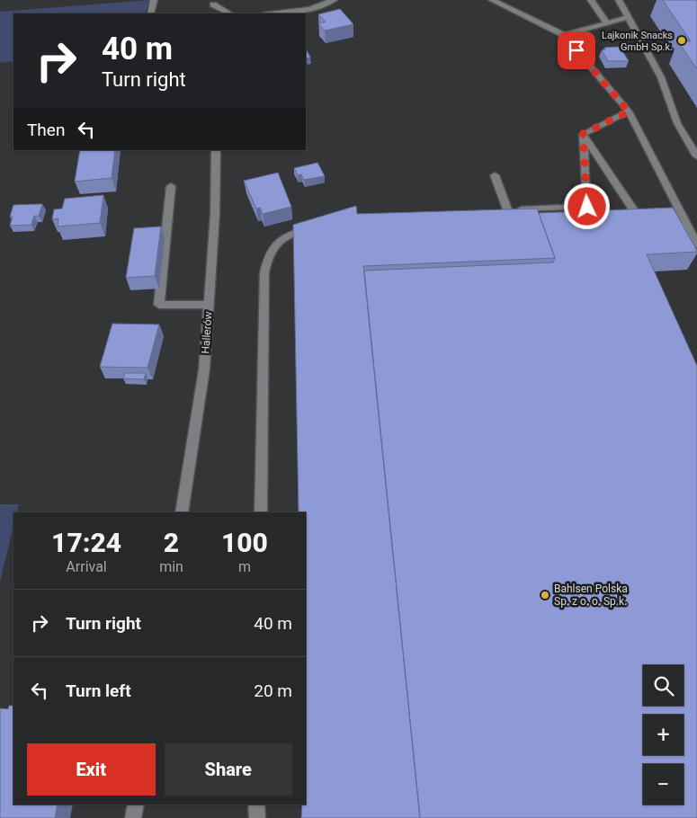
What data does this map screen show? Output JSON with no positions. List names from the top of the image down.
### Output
{
  "streets": {
    "street": ["Hallerów"]
  },
  "places": ["Lajkonik Snacks GmbH Sp.k.", "Bahlsen Polska Sp. z o. o. Sp.k."],
  "page": {
    "turn": ["40 m", "Turn right"],
    "then": "Then",
    "eta": [
      "17:24",
      "Arrival",
      "2",
      "min",
      "100",
      "m"
    ],
    "list": [
      {
        "name": "Turn right",
        "value": "40 m"
      },
      {
        "name": "Turn left",
        "value": "20 m"
      }
    ],
    "map_buttons": ["+", "−"],
    "buttons": ["Exit", "Share"]
  }
}
